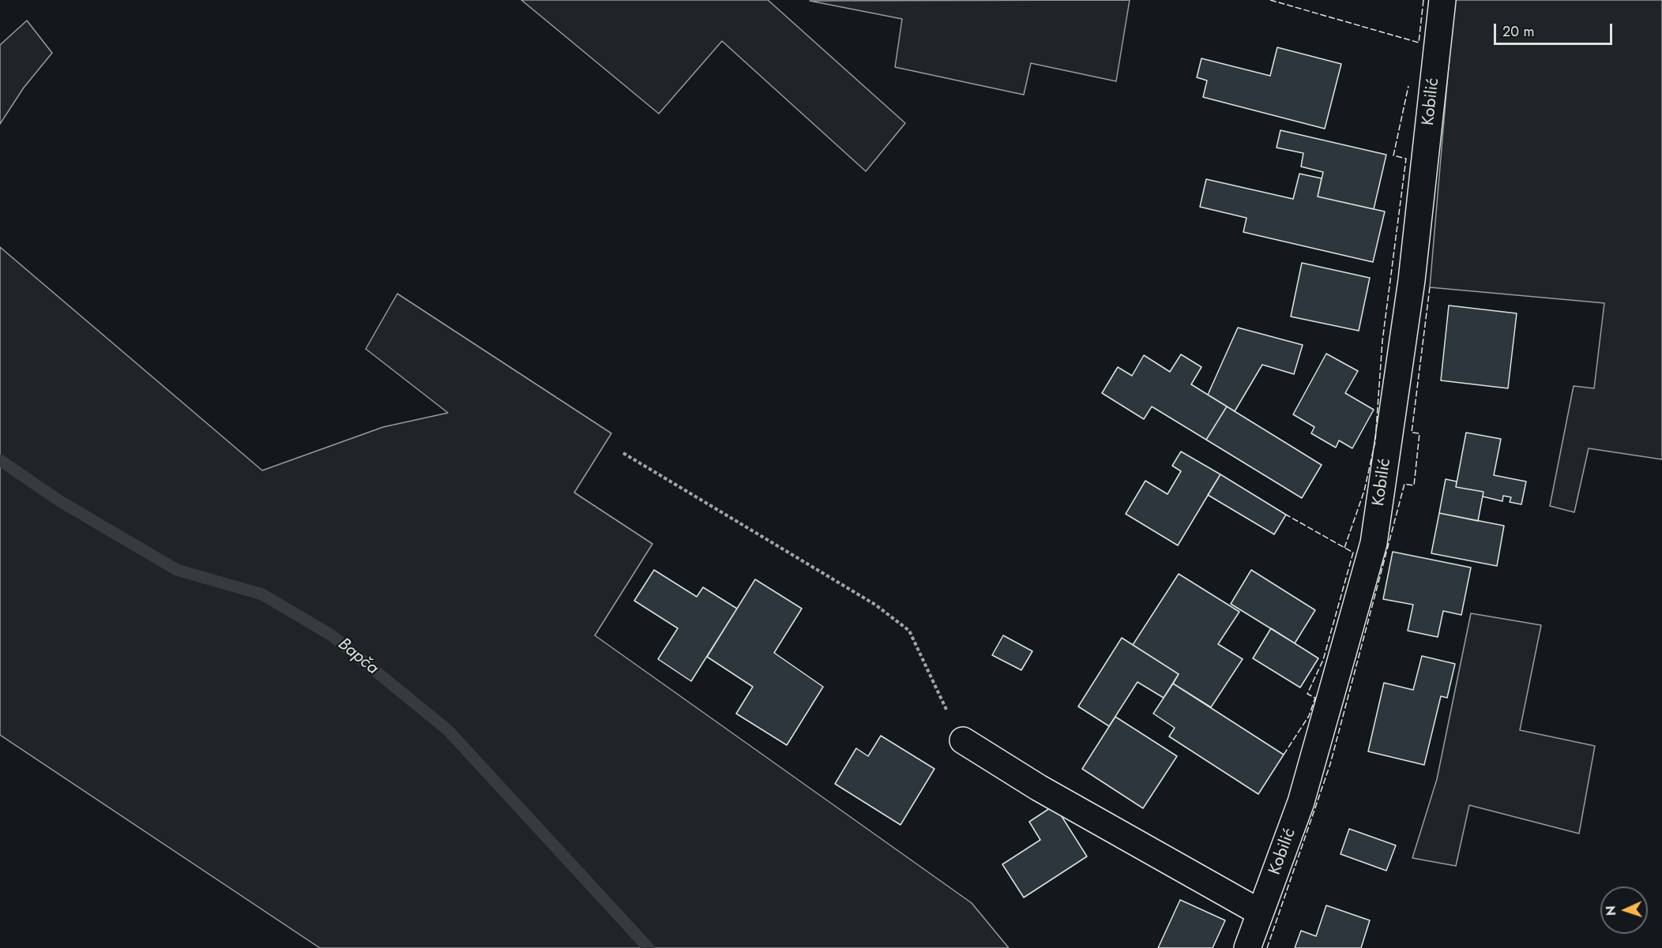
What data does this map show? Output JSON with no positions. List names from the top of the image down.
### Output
{
  "streets": {
    "street": ["Kobilić"]
  },
  "water": ["Bapča"],
  "scale_bar": "20 m",
  "north": "left"
}
